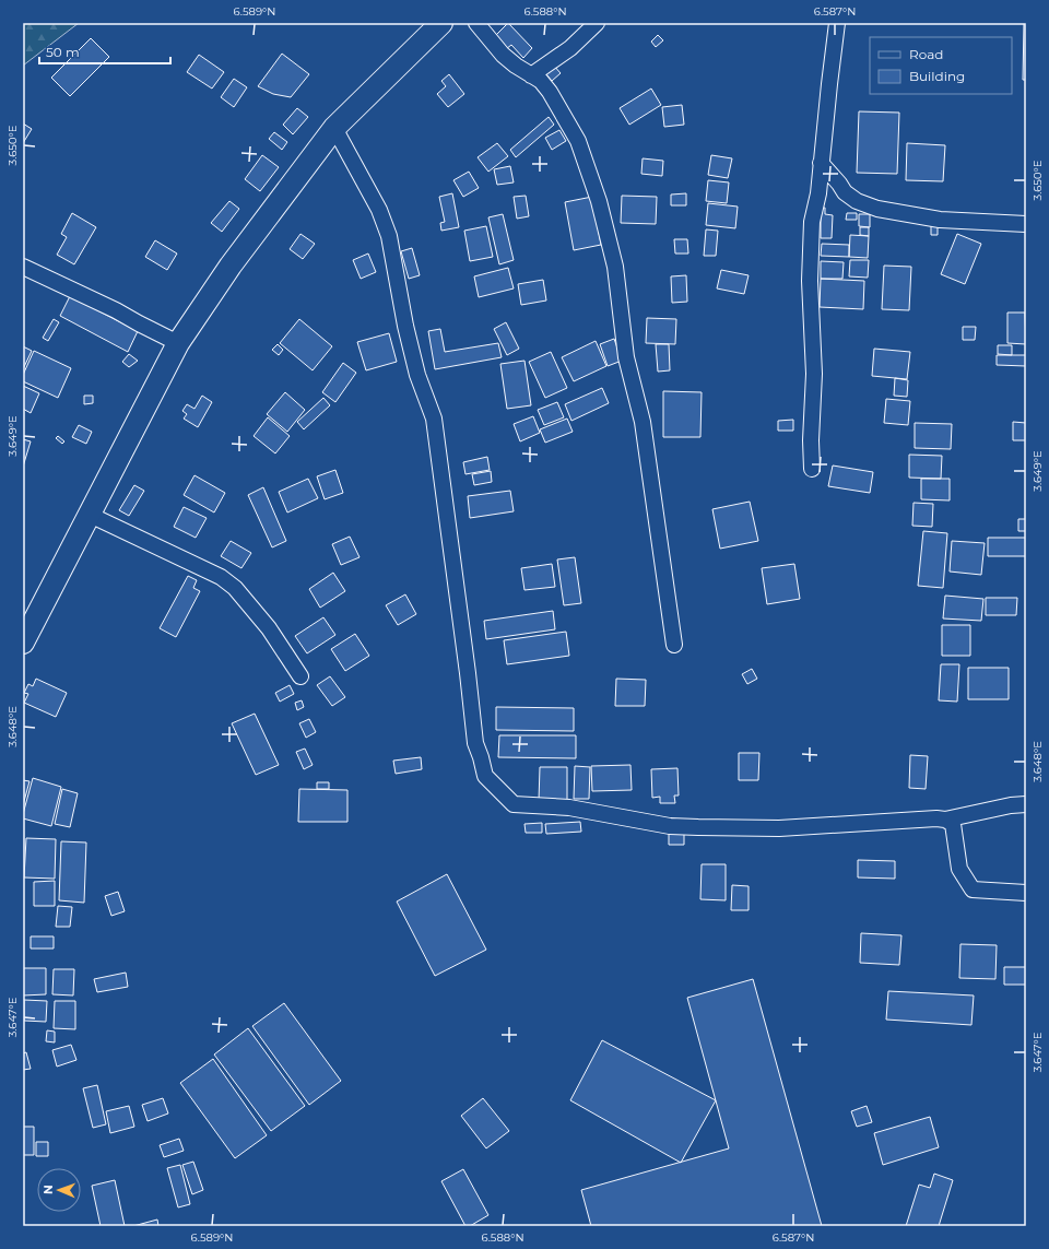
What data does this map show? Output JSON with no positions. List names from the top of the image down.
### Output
{
  "legend": ["Road", "Building"],
  "scale_bar": "50 m",
  "north": "left",
  "coordinates": [
    "6.589°N",
    "6.588°N",
    "6.587°N",
    "3.650°E",
    "3.649°E",
    "3.648°E",
    "3.647°E"
  ]
}
